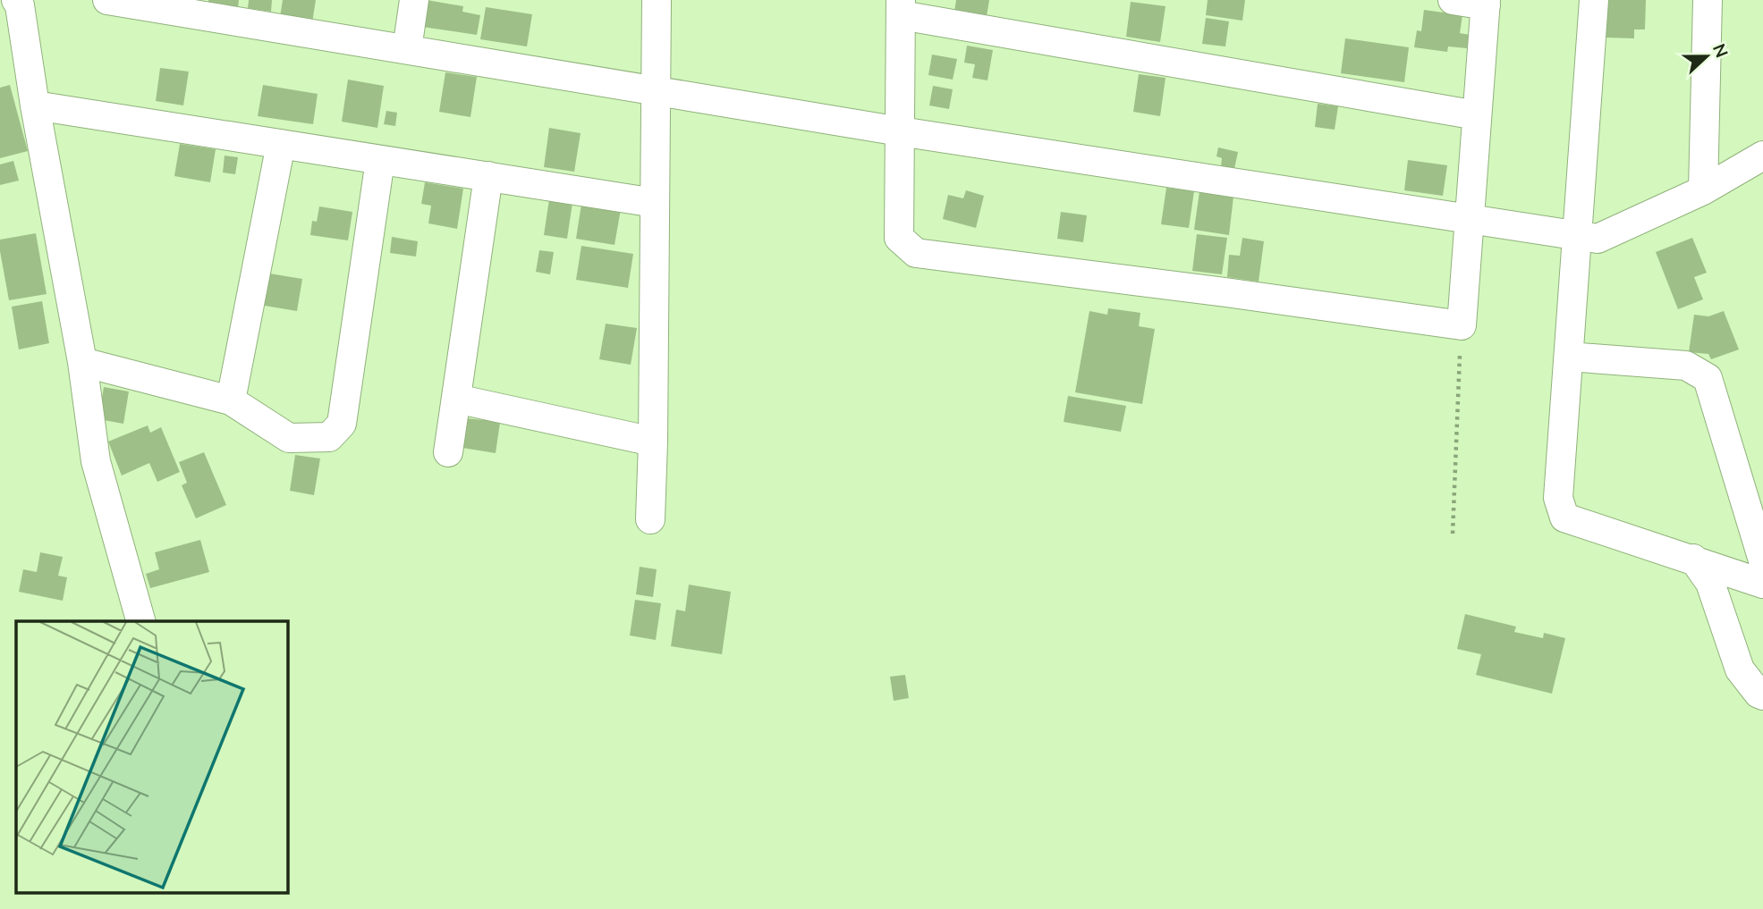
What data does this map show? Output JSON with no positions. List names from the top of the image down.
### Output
{
  "north": "right"
}
